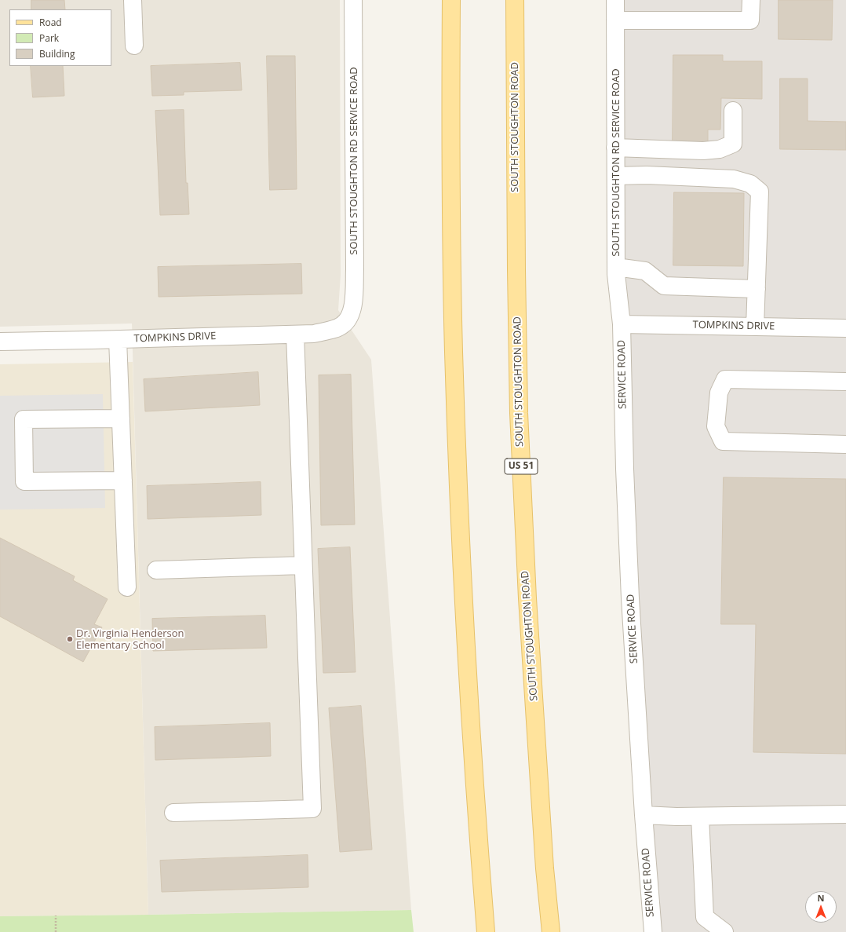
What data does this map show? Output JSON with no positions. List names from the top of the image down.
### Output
{
  "streets": {
    "main road": ["SOUTH STOUGHTON ROAD", "US 51"],
    "street": ["SOUTH STOUGHTON RD SERVICE ROAD", "TOMPKINS DRIVE", "SERVICE ROAD"]
  },
  "crossings": [
    ["SOUTH STOUGHTON RD SERVICE ROAD", "TOMPKINS DRIVE"],
    ["SOUTH STOUGHTON RD SERVICE ROAD", "SERVICE ROAD"],
    ["TOMPKINS DRIVE", "SERVICE ROAD"]
  ],
  "places": ["Dr. Virginia Henderson Elementary School"],
  "legend": ["Road", "Park", "Building"],
  "north": "top"
}
